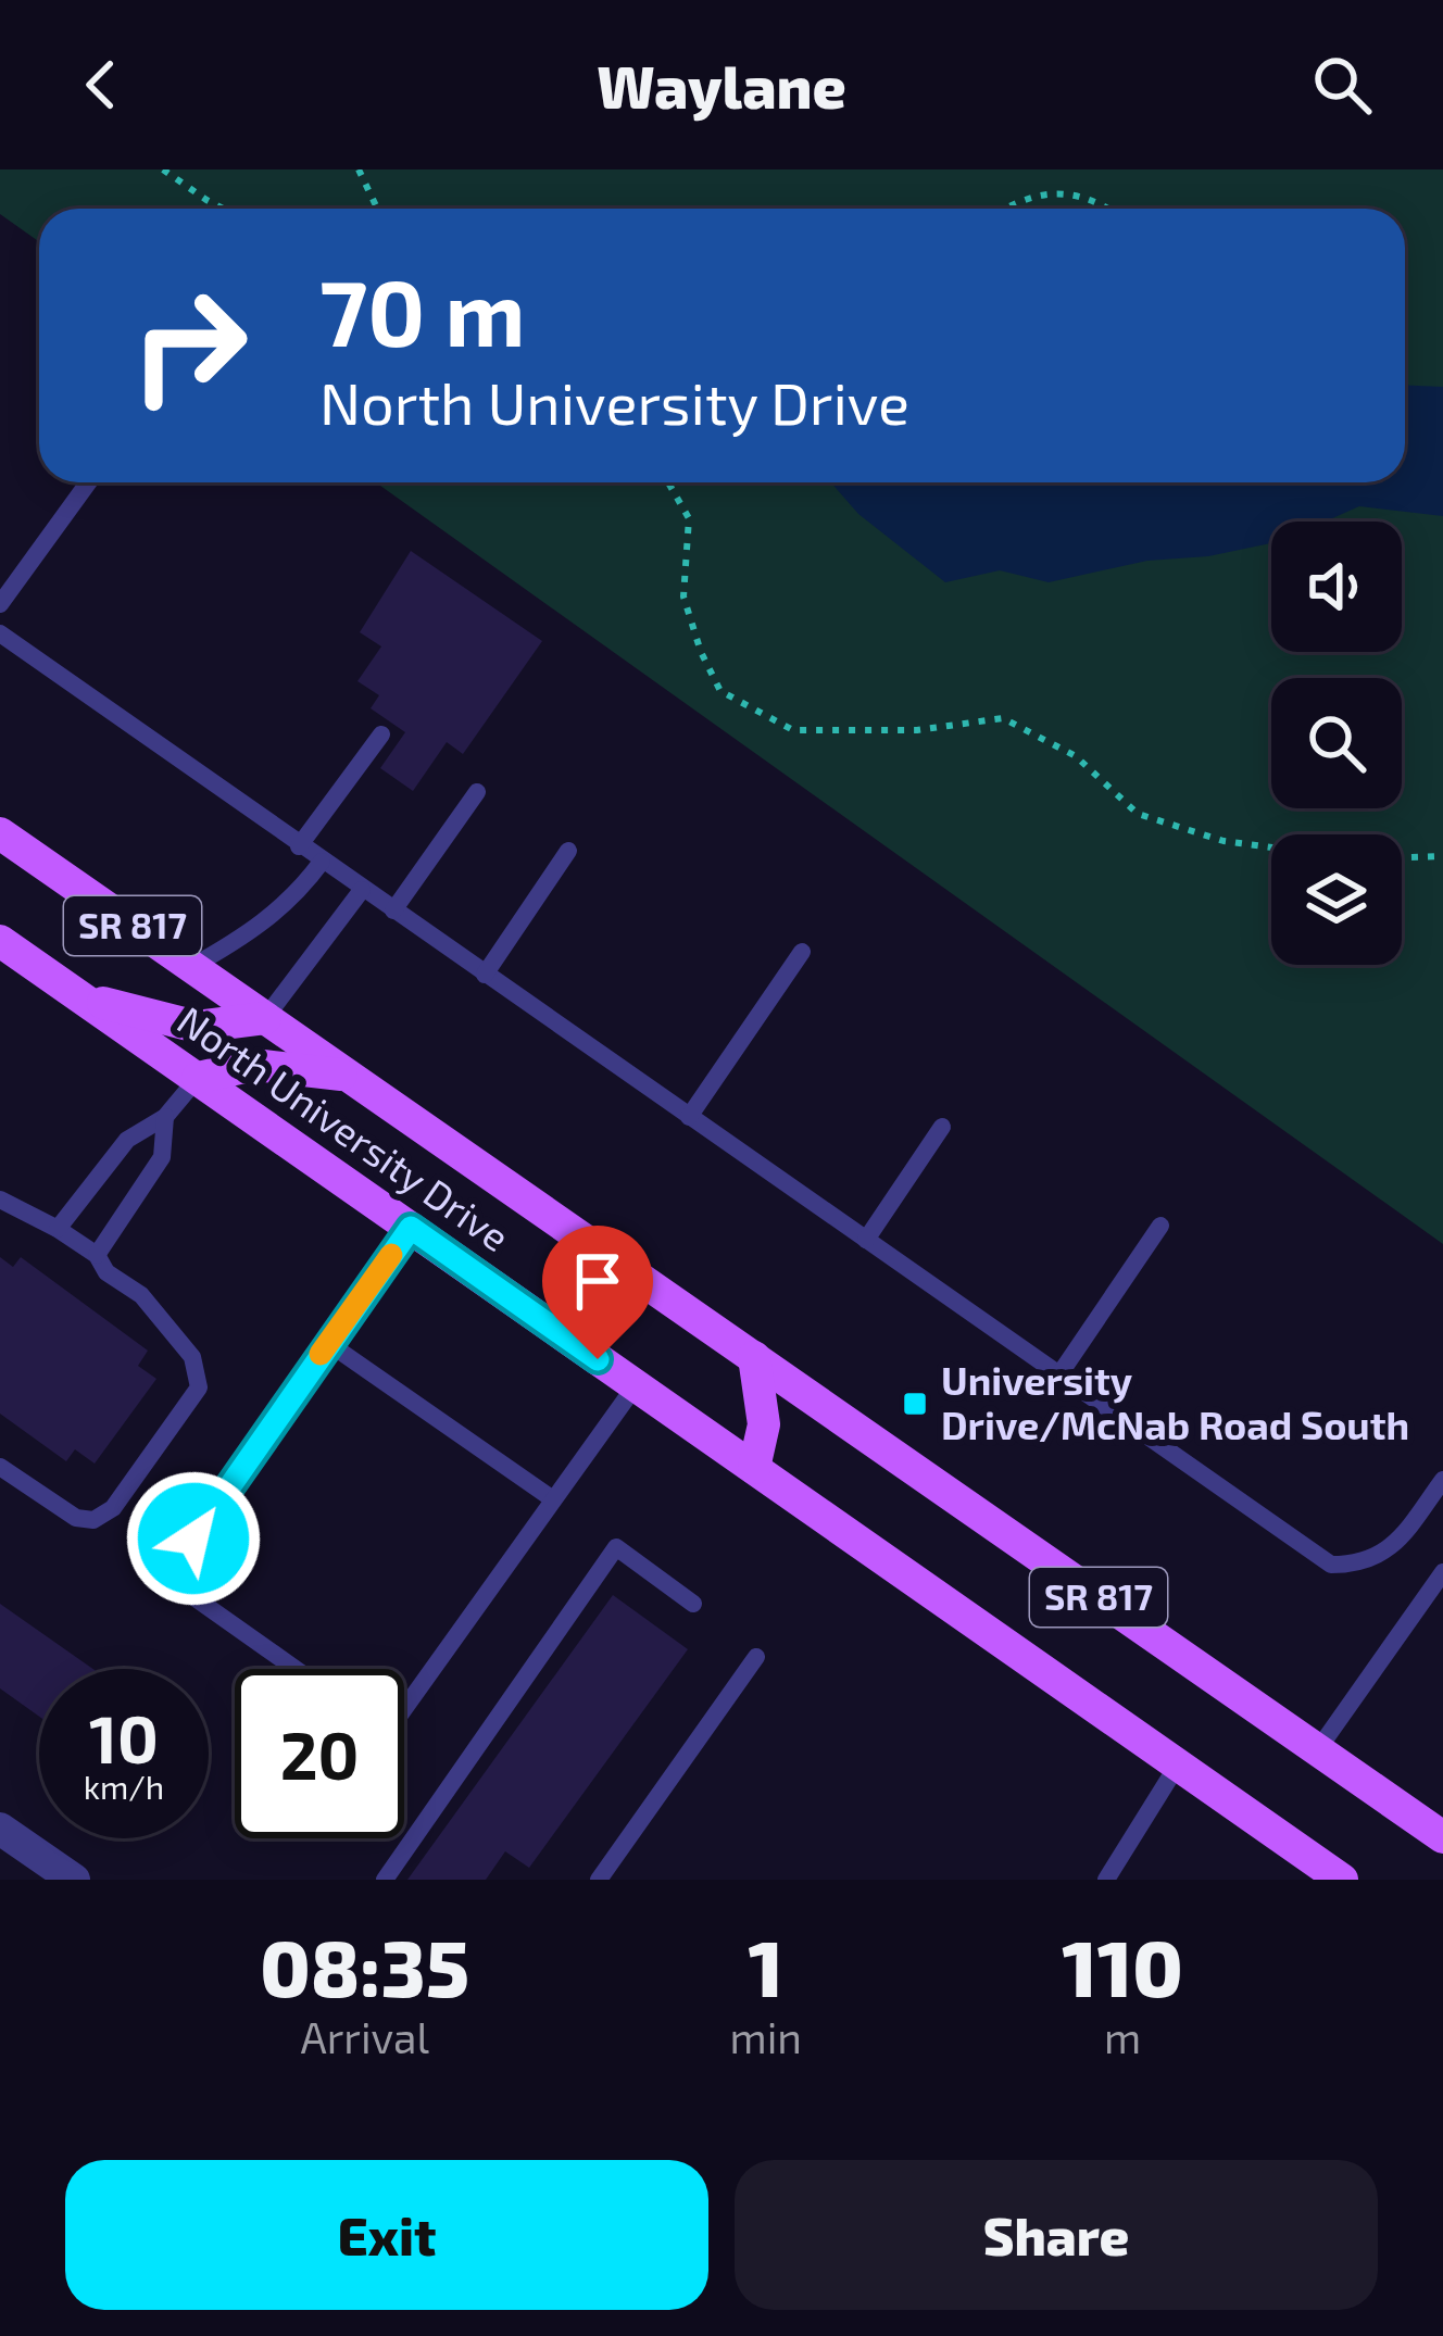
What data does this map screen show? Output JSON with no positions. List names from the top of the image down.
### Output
{
  "streets": {
    "main road": ["SR 817", "North University Drive"]
  },
  "places": {
    "transit": ["University Drive/McNab Road South"]
  },
  "page": {
    "header": "Waylane",
    "turn": ["70 m", "North University Drive"],
    "speed": "10 km/h",
    "limit": "20",
    "eta": [
      "08:35",
      "Arrival",
      "1",
      "min",
      "110",
      "m"
    ],
    "buttons": ["Exit", "Share"]
  }
}
